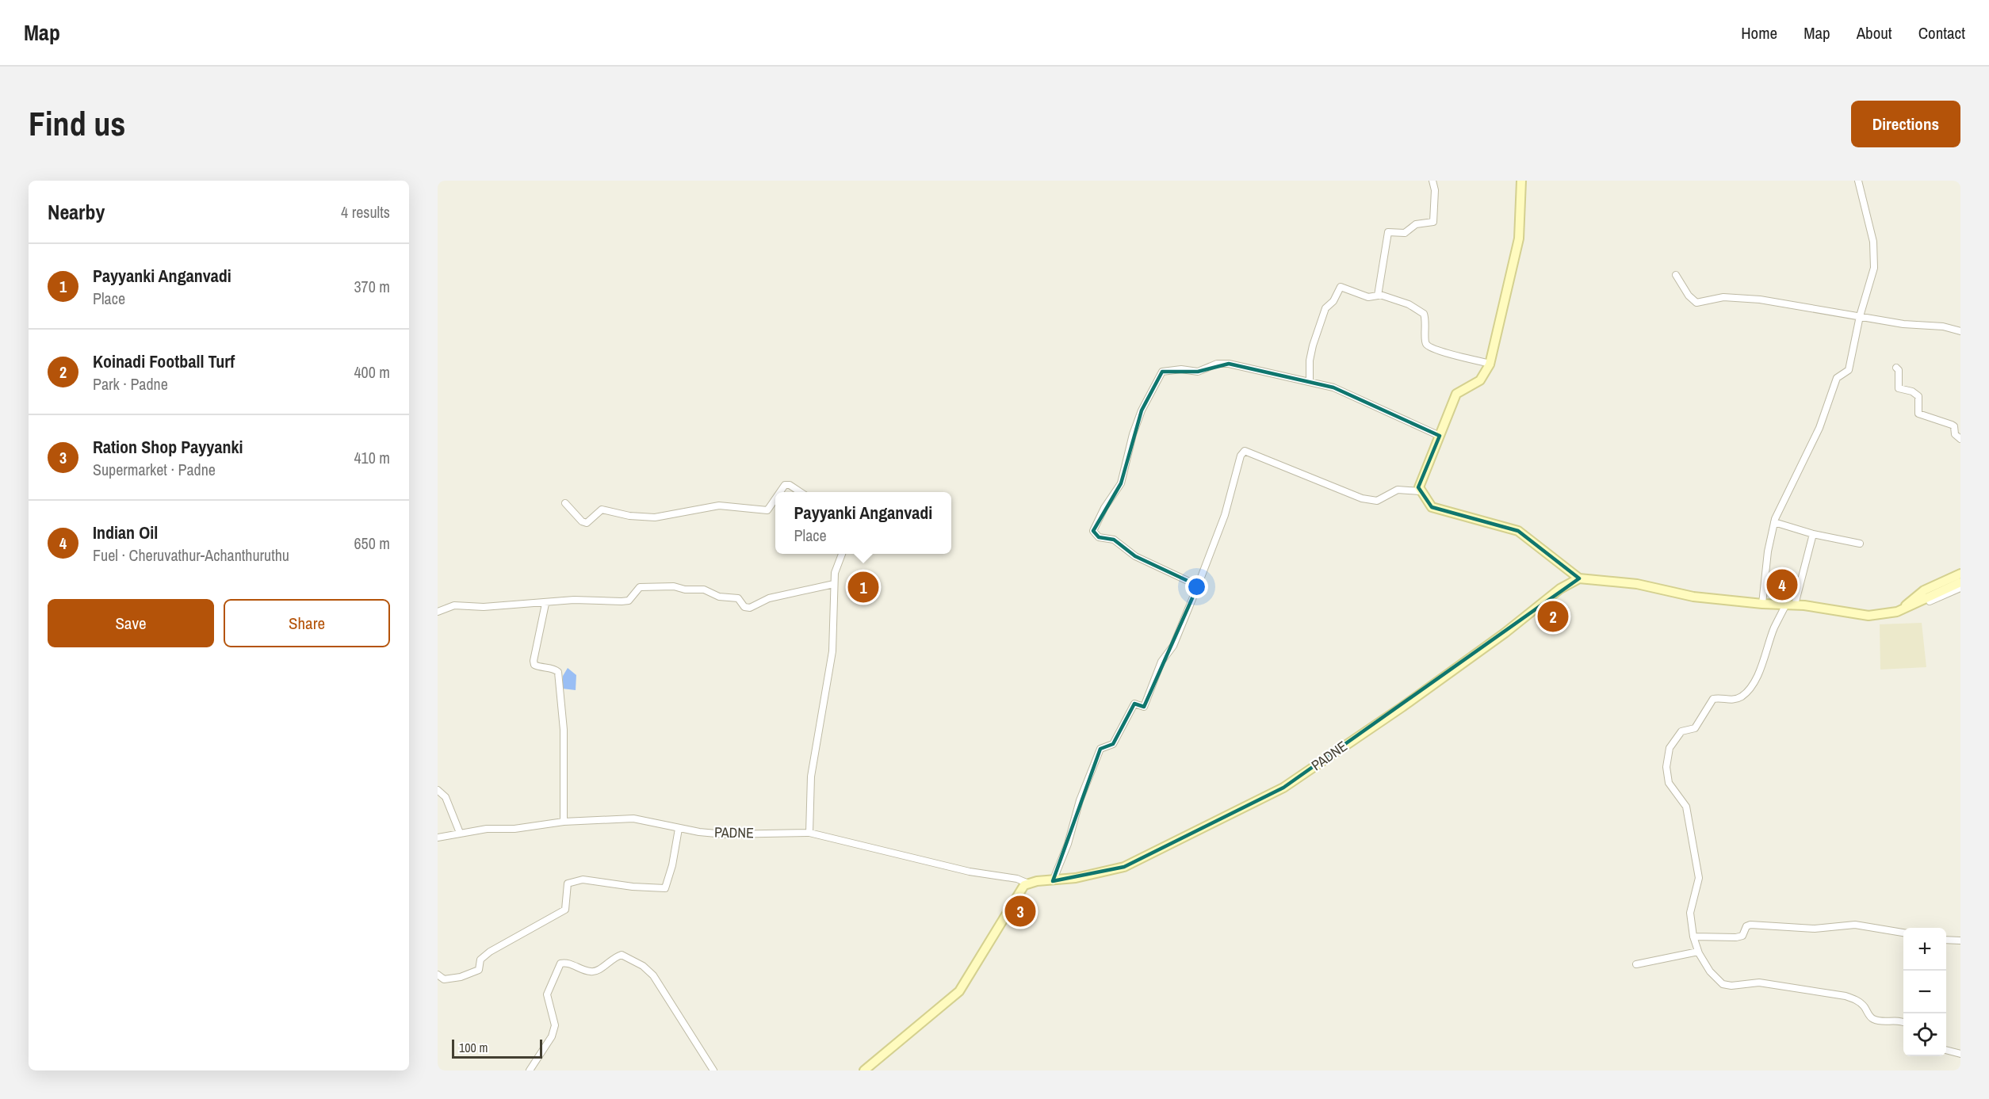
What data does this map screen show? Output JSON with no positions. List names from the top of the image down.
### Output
{
  "streets": {
    "main road": ["PADNE"]
  },
  "scale_bar": "100 m",
  "page": {
    "header": "Map",
    "nav": [
      "Home",
      "Map",
      "About",
      "Contact"
    ],
    "buttons": [
      "Directions",
      ["Save", "Share"]
    ],
    "title": "Find us",
    "heading": ["Nearby", "4 results"],
    "list": [
      {
        "mark": "1",
        "name": "Payyanki Anganvadi",
        "note": "Place",
        "value": "370 m"
      },
      {
        "mark": "2",
        "name": "Koinadi Football Turf",
        "note": "Park · Padne",
        "value": "400 m"
      },
      {
        "mark": "3",
        "name": "Ration Shop Payyanki",
        "note": "Supermarket · Padne",
        "value": "410 m"
      },
      {
        "mark": "4",
        "name": "Indian Oil",
        "note": "Fuel · Cheruvathur-Achanthuruthu",
        "value": "650 m"
      }
    ],
    "popup": ["Payyanki Anganvadi", "Place"],
    "pins": [
      "4",
      "1",
      "2",
      "3"
    ],
    "map_buttons": ["+", "−"],
    "scale": "100 m"
  }
}
